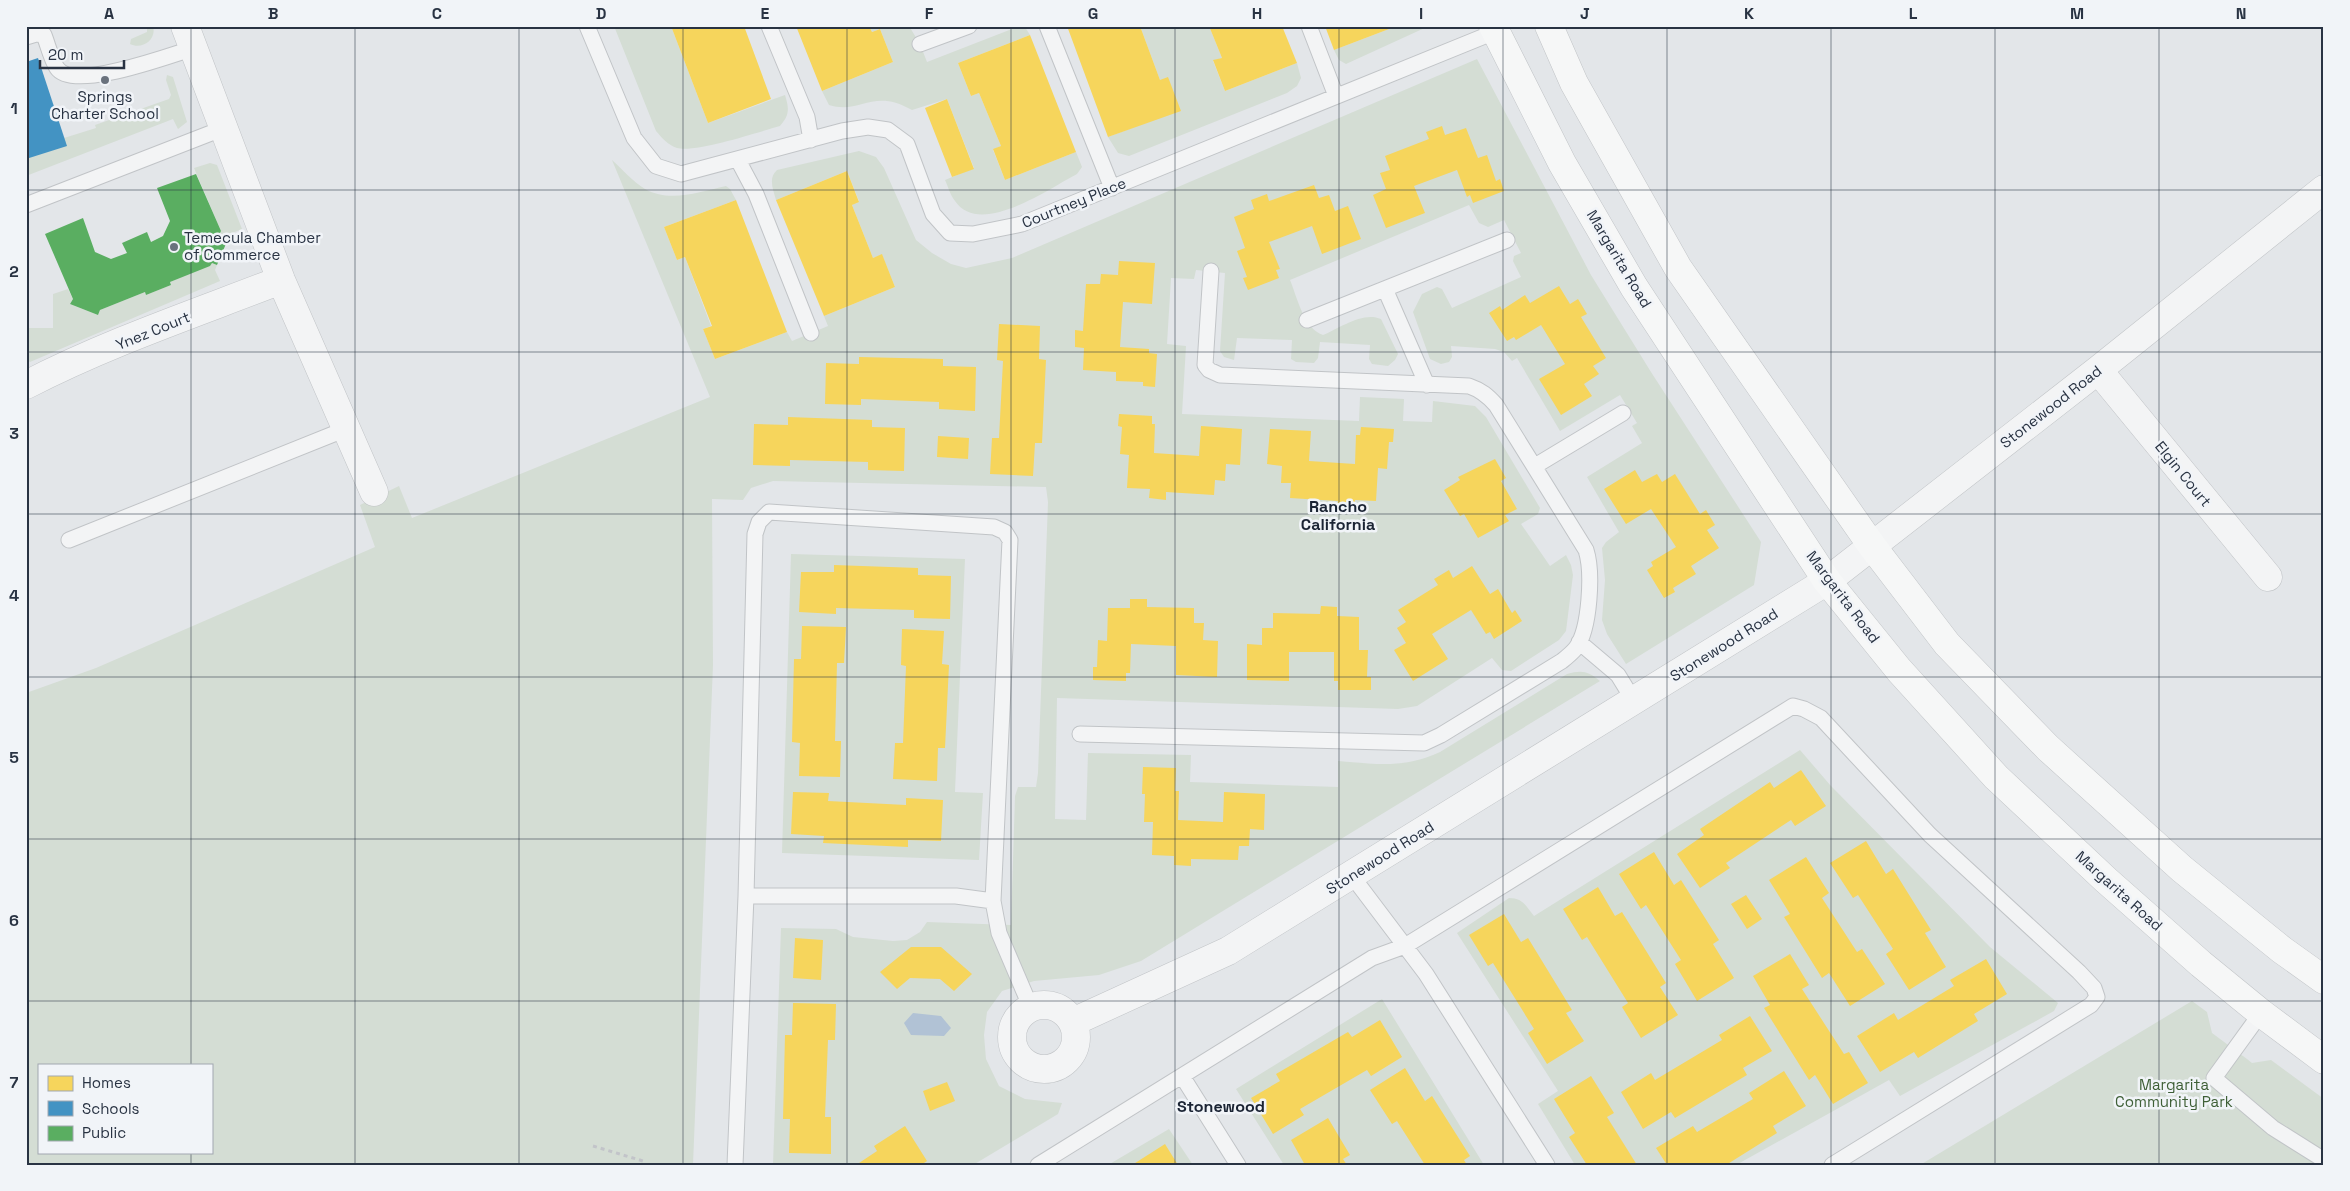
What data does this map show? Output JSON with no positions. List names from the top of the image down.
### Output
{
  "streets": {
    "main road": ["Margarita Road"],
    "street": ["Ynez Court", "Stonewood Road", "Elgin Court"],
    "lane": ["Courtney Place"]
  },
  "crossings": [
    ["Courtney Place", "Margarita Road"],
    ["Margarita Road", "Stonewood Road"],
    ["Stonewood Road", "Elgin Court"]
  ],
  "districts": ["Rancho California", "Stonewood"],
  "parks": ["Margarita Community Park"],
  "places": ["Springs Charter School", "Temecula Chamber of Commerce"],
  "legend": ["Homes", "Schools", "Public"],
  "scale_bar": "20 m",
  "grid": {
    "columns": [
      "A",
      "B",
      "C",
      "D",
      "E",
      "F",
      "G",
      "H",
      "I",
      "J",
      "K",
      "L",
      "M",
      "N"
    ],
    "rows": [
      "1",
      "2",
      "3",
      "4",
      "5",
      "6",
      "7"
    ]
  }
}
